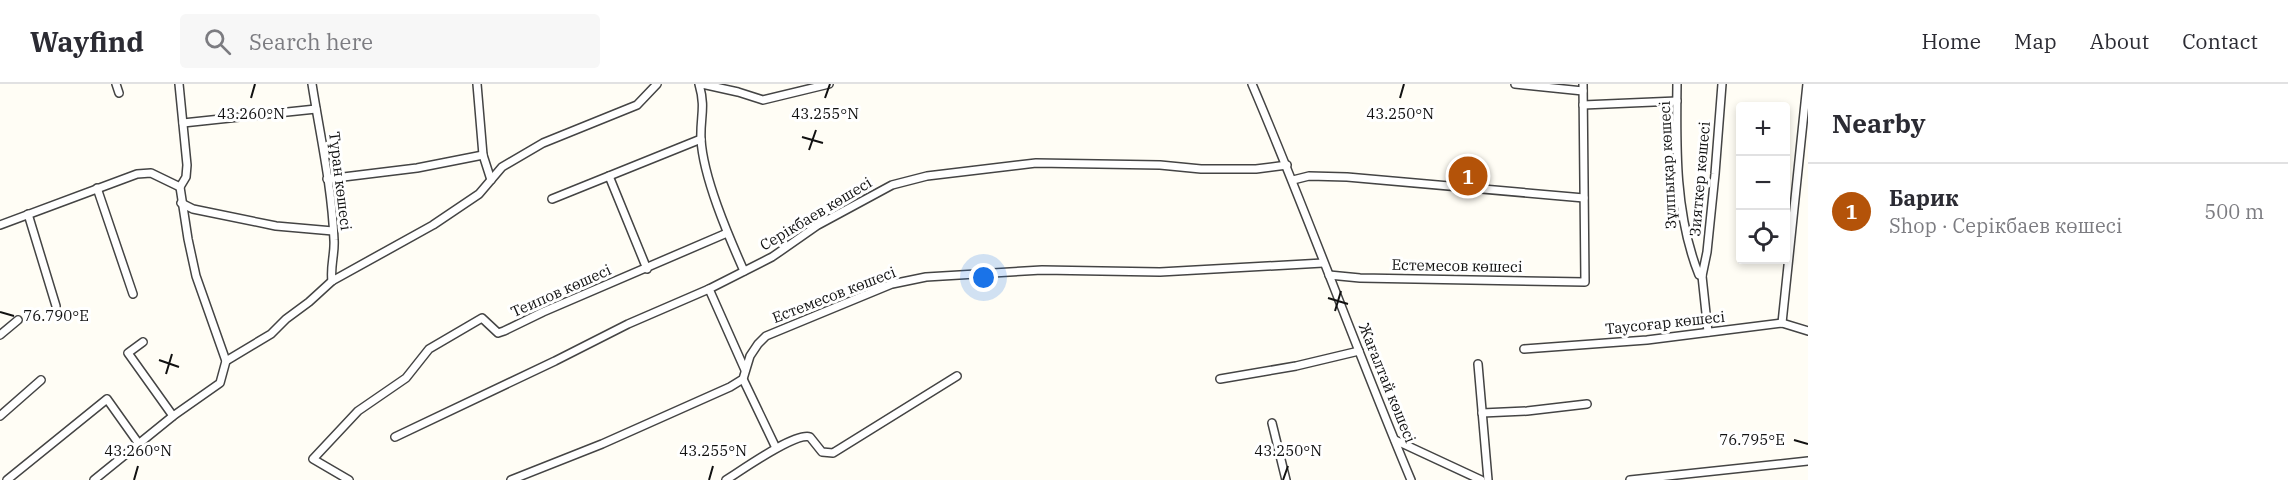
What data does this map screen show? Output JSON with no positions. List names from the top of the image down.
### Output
{
  "streets": {
    "street": [
      "Зұлпықар көшесі",
      "Зияткер көшесі",
      "Тұран көшесі",
      "Серікбаев көшесі",
      "Естемесов көшесі",
      "Теипов көшесі",
      "Тауcоғар көшесі",
      "Жағалтай көшесі"
    ]
  },
  "crossings": [
    ["Зұлпықар көшесі", "Зияткер көшесі"],
    ["Серікбаев көшесі", "Жағалтай көшесі"],
    ["Естемесов көшесі", "Жағалтай көшесі"]
  ],
  "page": {
    "header": "Wayfind",
    "search": "Search here",
    "nav": [
      "Home",
      "Map",
      "About",
      "Contact"
    ],
    "heading": "Nearby",
    "map_buttons": ["+", "−"],
    "pins": "1",
    "list": [
      {
        "mark": "1",
        "name": "Барик",
        "note": "Shop · Серікбаев көшесі",
        "value": "500 m"
      }
    ]
  },
  "coordinates": [
    "43.260°N",
    "43.255°N",
    "43.250°N",
    "76.790°E",
    "76.795°E"
  ]
}
